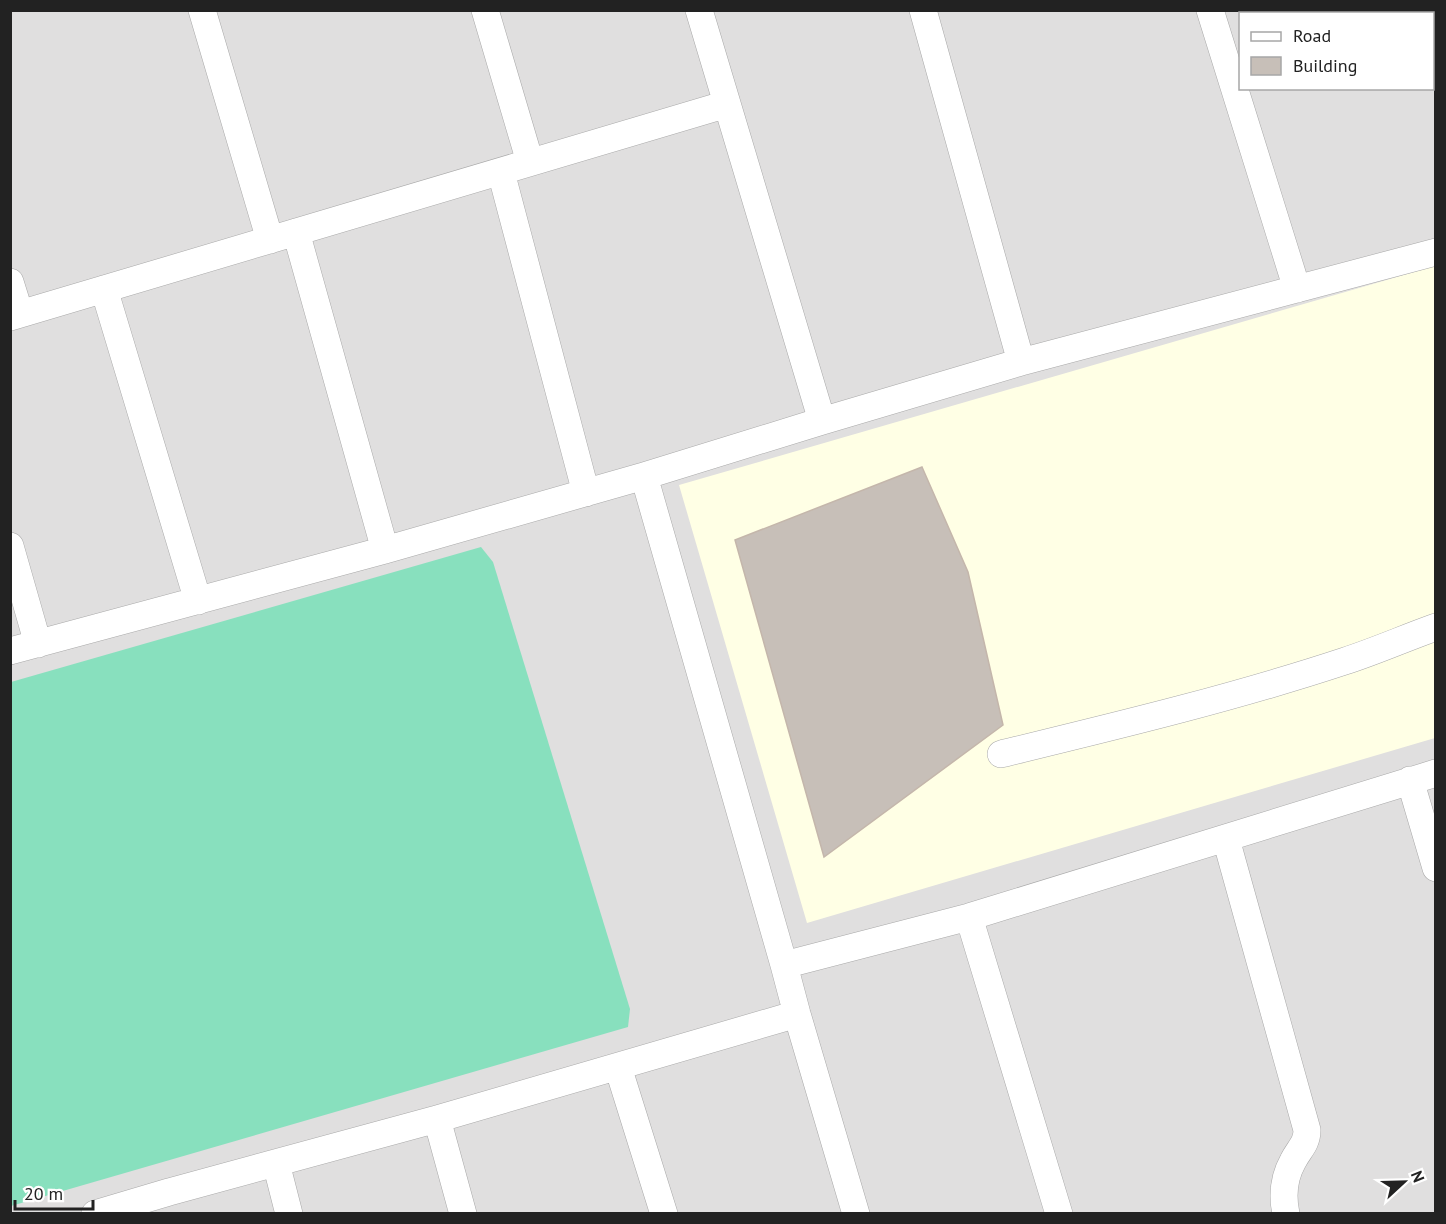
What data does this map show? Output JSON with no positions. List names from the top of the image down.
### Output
{
  "legend": ["Road", "Building"],
  "scale_bar": "20 m",
  "north": "right"
}
